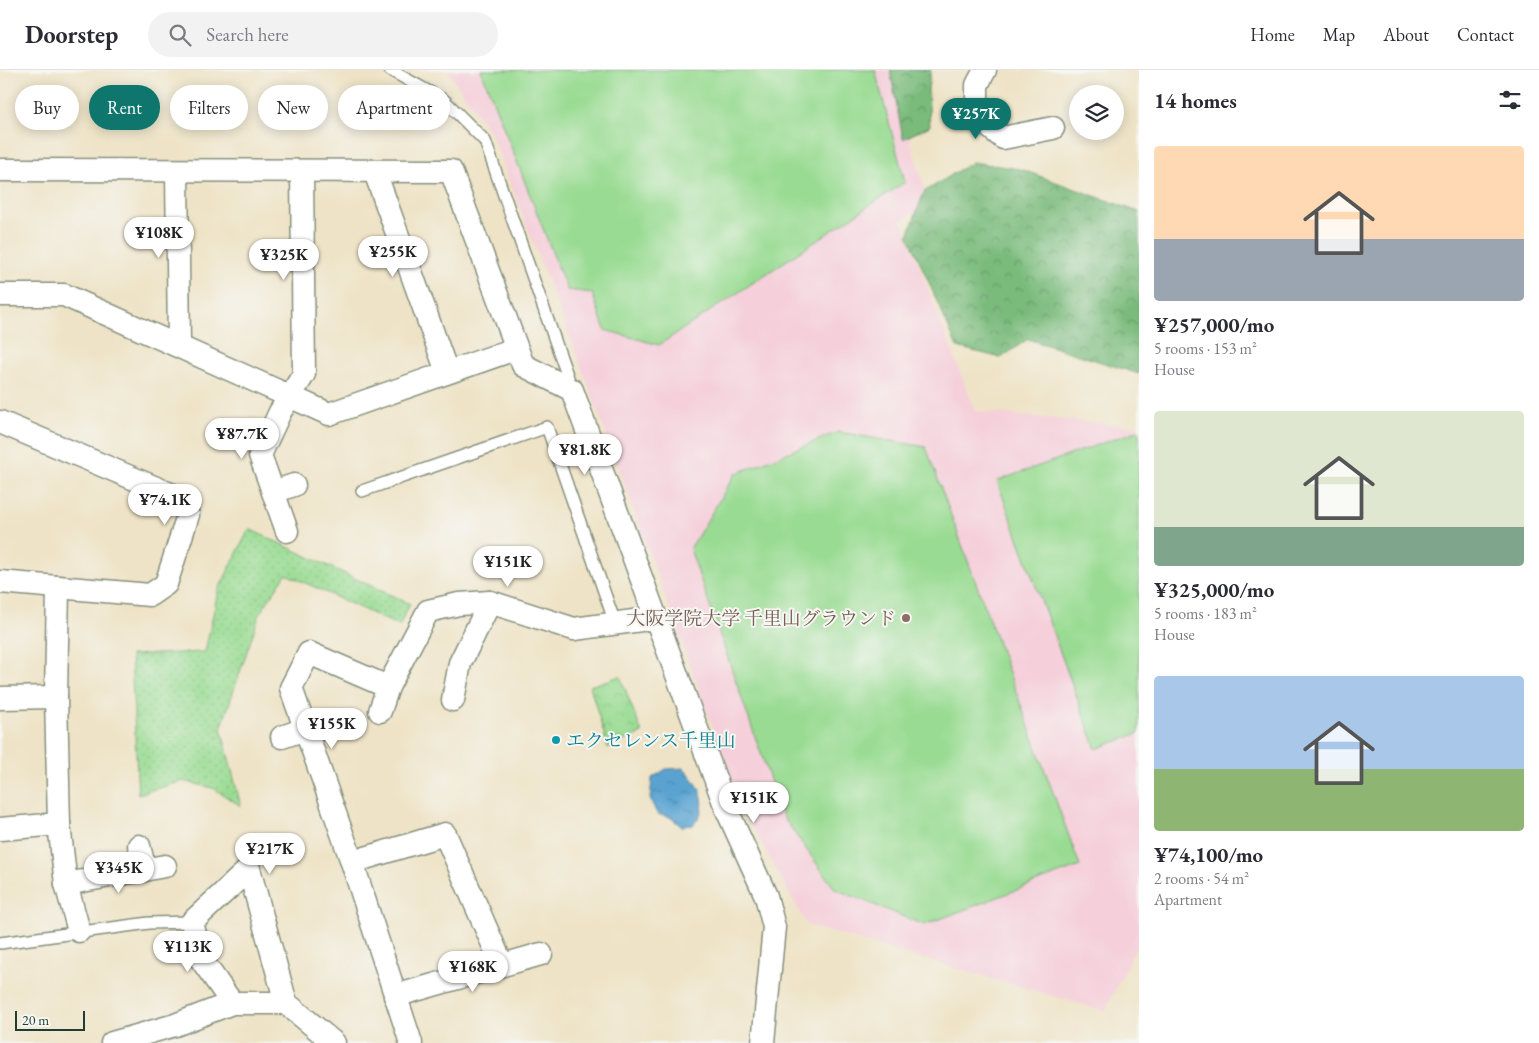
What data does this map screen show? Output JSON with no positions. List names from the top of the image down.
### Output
{
  "places": ["大阪学院大学 千里山グラウンド", "エクセレンス千里山"],
  "scale_bar": "20 m",
  "page": {
    "header": "Doorstep",
    "search": "Search here",
    "nav": [
      "Home",
      "Map",
      "About",
      "Contact"
    ],
    "heading": "14 homes",
    "chip": [
      "Buy",
      "Rent",
      "Filters",
      "New",
      "Apartment"
    ],
    "price": [
      "¥257K",
      "¥108K",
      "¥255K",
      "¥325K",
      "¥87.7K",
      "¥81.8K",
      "¥74.1K",
      "¥151K",
      "¥155K",
      "¥151K",
      "¥217K",
      "¥345K",
      "¥113K",
      "¥168K"
    ],
    "list": [
      {
        "name": "¥257,000/mo",
        "note": "5 rooms · 153 m² · House"
      },
      {
        "name": "¥325,000/mo",
        "note": "5 rooms · 183 m² · House"
      },
      {
        "name": "¥74,100/mo",
        "note": "2 rooms · 54 m² · Apartment"
      }
    ],
    "scale": "20 m"
  }
}
